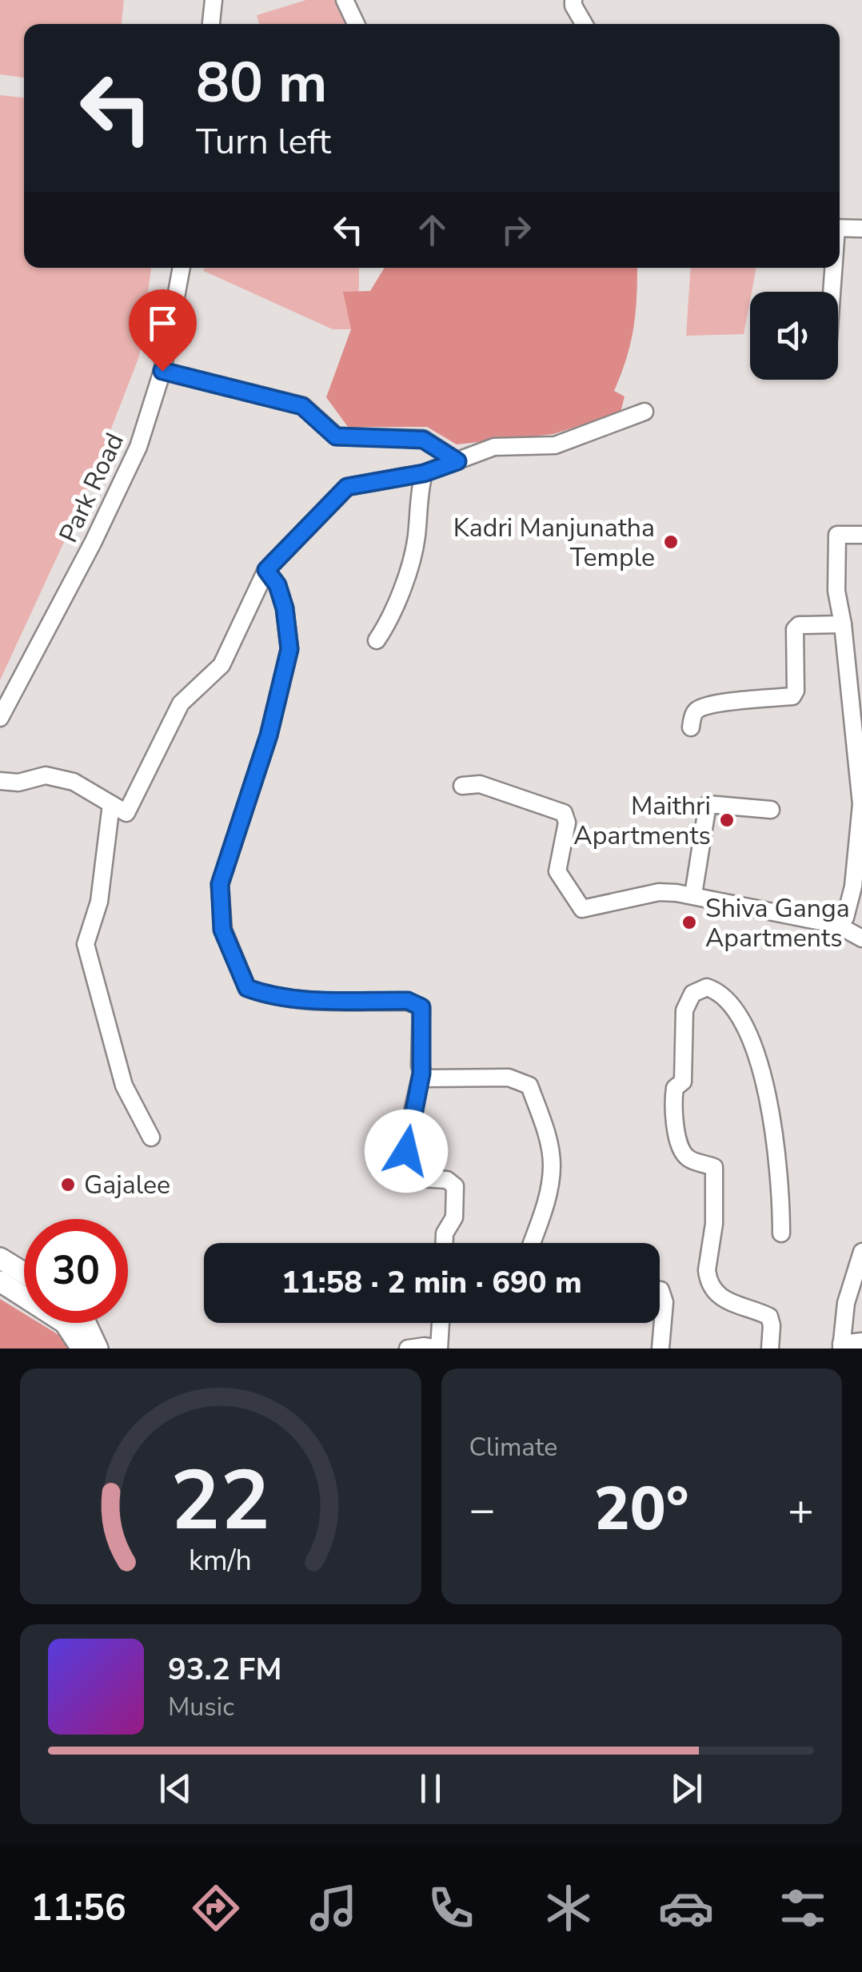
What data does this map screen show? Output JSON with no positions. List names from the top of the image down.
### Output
{
  "streets": {
    "street": ["Park Road"]
  },
  "places": [
    "Kadri Manjunatha Temple",
    "Maithri Apartments",
    "Shiva Ganga Apartments",
    "Gajalee"
  ],
  "page": {
    "turn": ["80 m", "Turn left"],
    "limit": "30",
    "trip": "11:58 · 2 min · 690 m",
    "tile": "Climate",
    "heat": ["−", "20°", "+"],
    "song": ["93.2 FM", "Music"],
    "tabs": "11:56",
    "gauge": ["22", "km/h"]
  }
}
